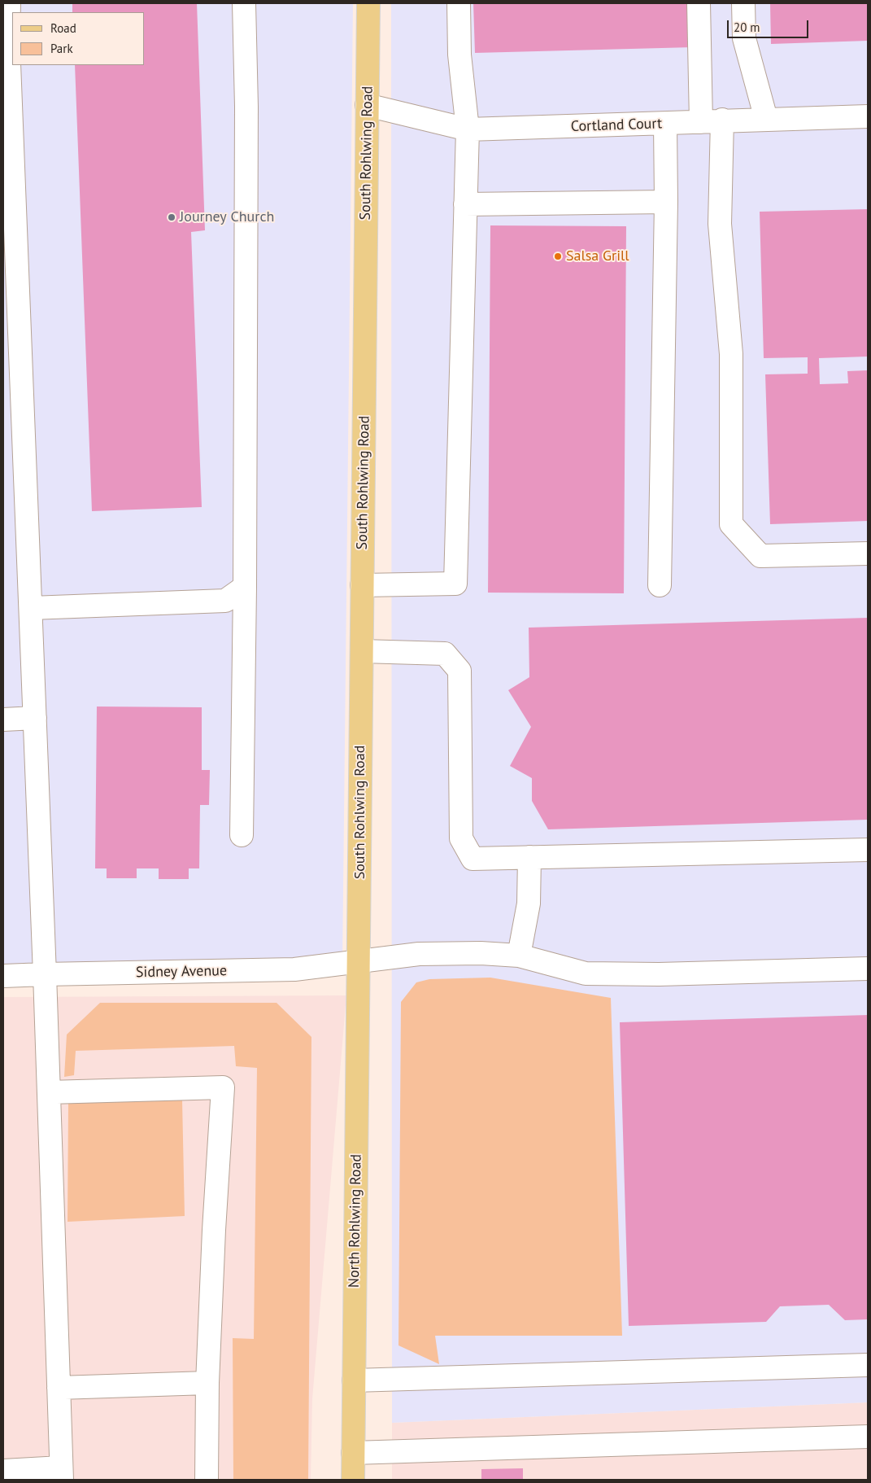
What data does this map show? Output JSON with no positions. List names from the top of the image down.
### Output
{
  "streets": {
    "main road": ["South Rohlwing Road", "North Rohlwing Road"],
    "street": ["Cortland Court", "Sidney Avenue"]
  },
  "crossings": [
    ["Cortland Court", "South Rohlwing Road"],
    ["South Rohlwing Road", "Sidney Avenue"],
    ["South Rohlwing Road", "North Rohlwing Road"],
    ["Sidney Avenue", "North Rohlwing Road"]
  ],
  "places": ["Journey Church", "Salsa Grill"],
  "legend": ["Road", "Park"],
  "scale_bar": "20 m"
}
